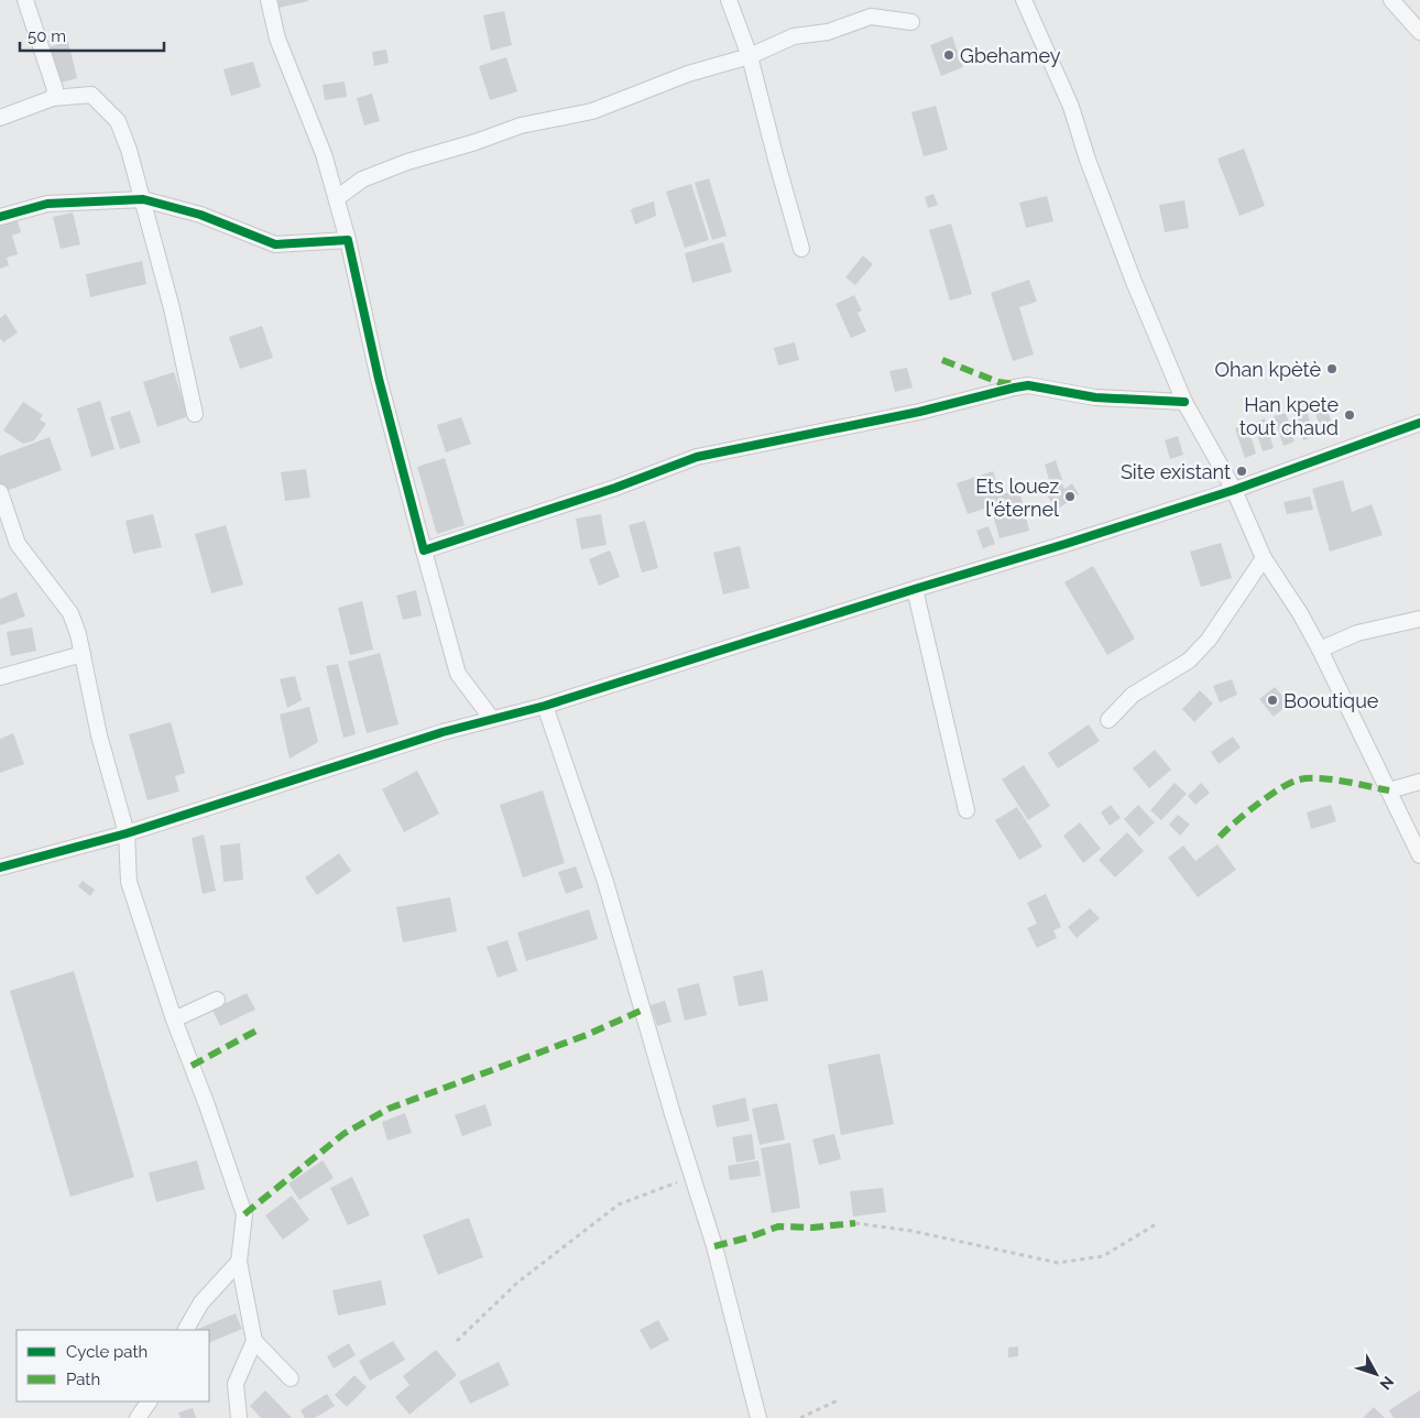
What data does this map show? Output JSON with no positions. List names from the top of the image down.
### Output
{
  "places": [
    "Gbehamey",
    "Ohan kpètè",
    "Han kpete tout chaud",
    "Site existant",
    "Ets louez l'éternel",
    "Booutique"
  ],
  "legend": ["Cycle path", "Path"],
  "scale_bar": "50 m",
  "north": "bottom right"
}
